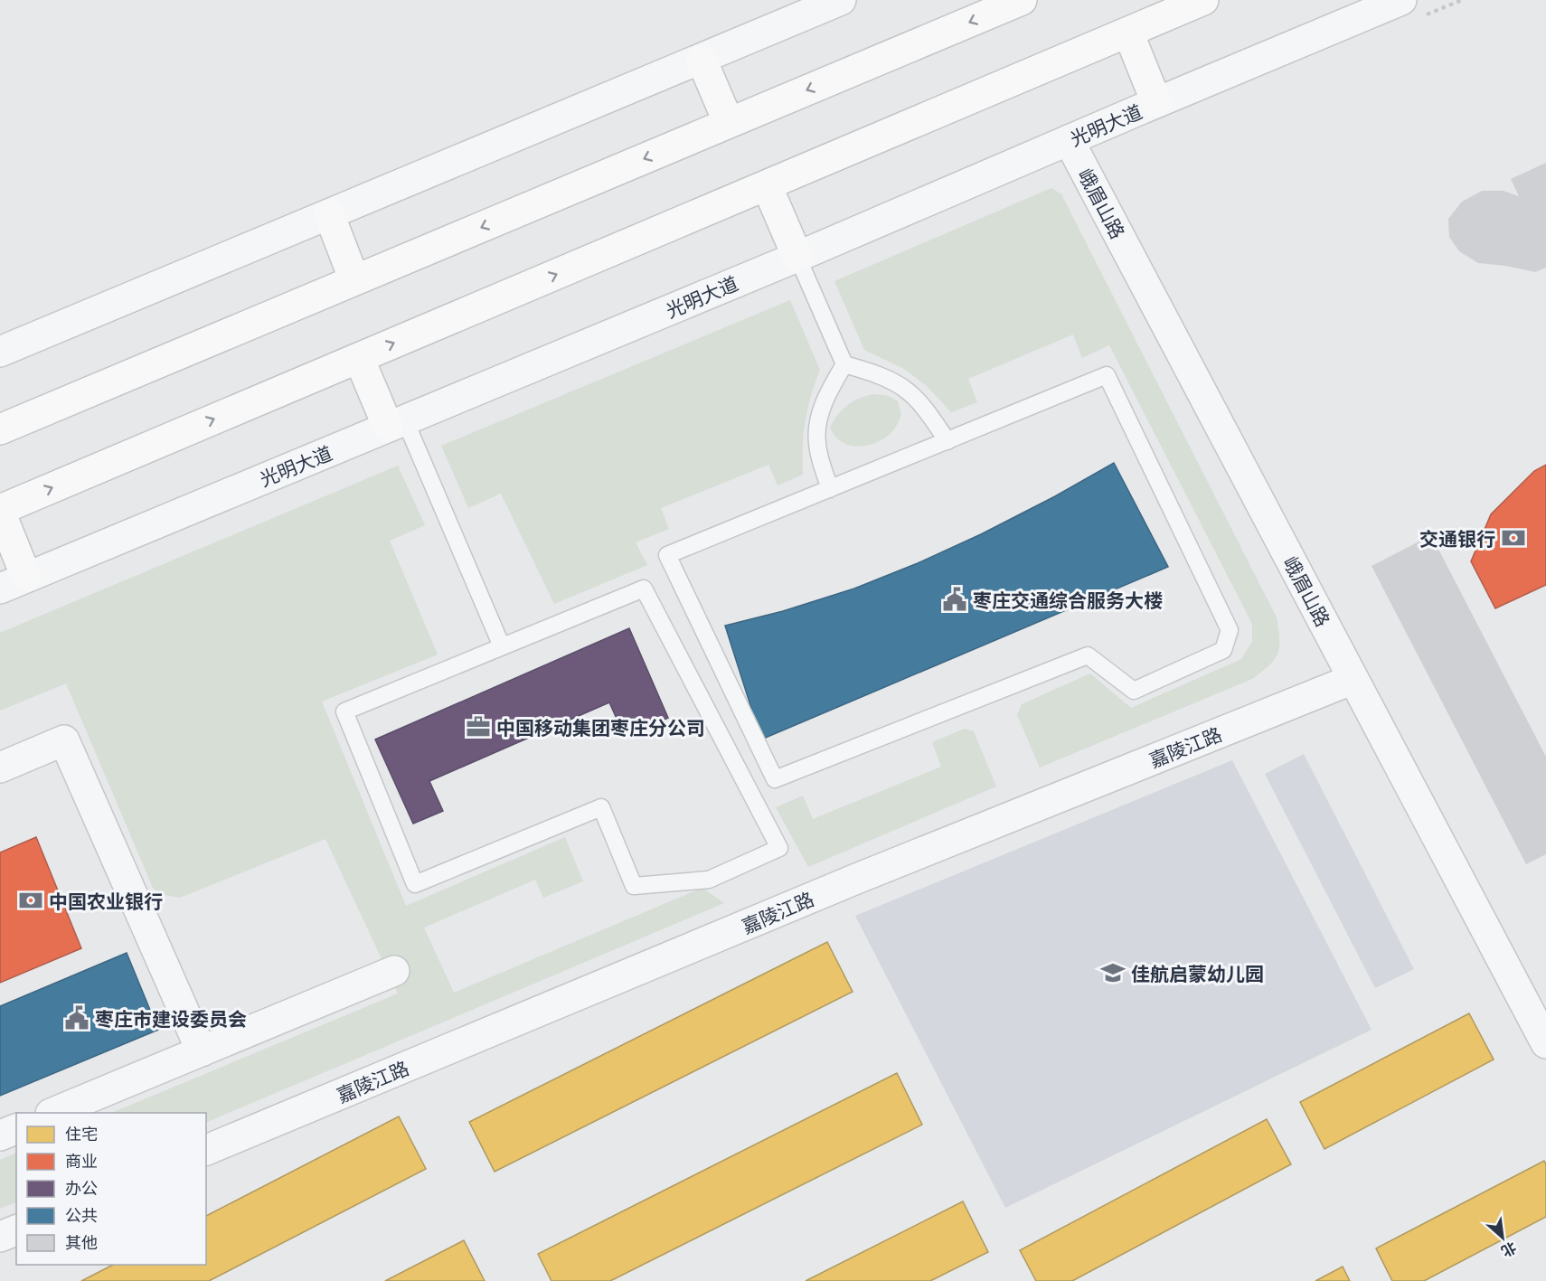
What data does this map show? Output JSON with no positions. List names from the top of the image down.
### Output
{
  "streets": {
    "street": ["光明大道", "峨眉山路", "嘉陵江路"]
  },
  "crossings": [
    ["光明大道", "峨眉山路"],
    ["峨眉山路", "嘉陵江路"]
  ],
  "places": {
    "bank": ["交通银行", "中国农业银行"],
    "public building": ["枣庄交通综合服务大楼", "枣庄市建设委员会"],
    "office": ["中国移动集团枣庄分公司"],
    "school or university": ["佳航启蒙幼儿园"]
  },
  "legend": [
    "住宅",
    "商业",
    "办公",
    "公共",
    "其他"
  ],
  "north": "bottom right"
}
